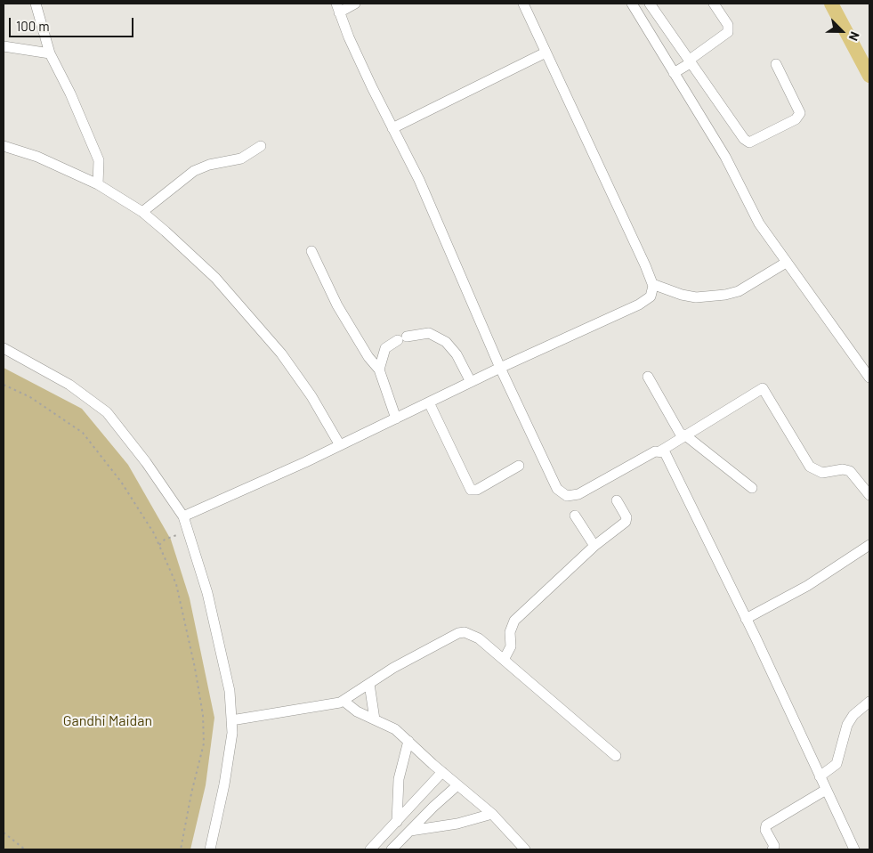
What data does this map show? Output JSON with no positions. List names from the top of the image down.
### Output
{
  "parks": ["Gandhi Maidan"],
  "scale_bar": "100 m",
  "north": "bottom right"
}
